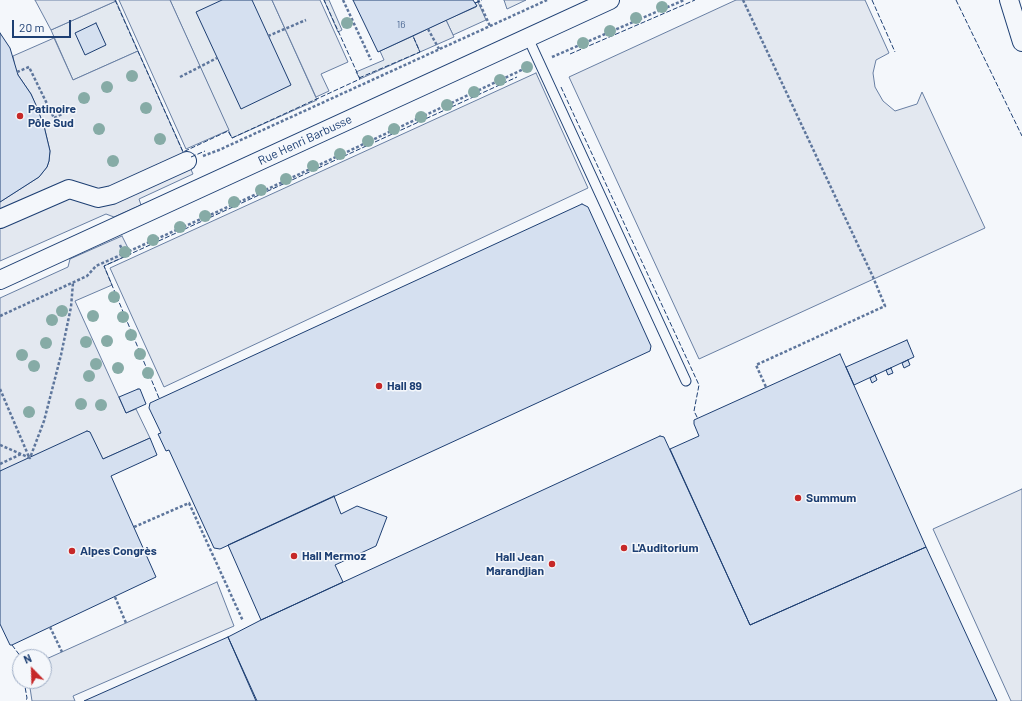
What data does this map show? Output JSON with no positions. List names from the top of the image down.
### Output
{
  "streets": {
    "street": ["Rue Henri Barbusse"]
  },
  "places": [
    "Patinoire Pôle Sud",
    "Hall 89",
    "Summum",
    "L'Auditorium",
    "Alpes Congrès",
    "Hall Mermoz",
    "Hall Jean Marandjian"
  ],
  "house_numbers": ["16"],
  "scale_bar": "20 m",
  "north": "top left"
}
